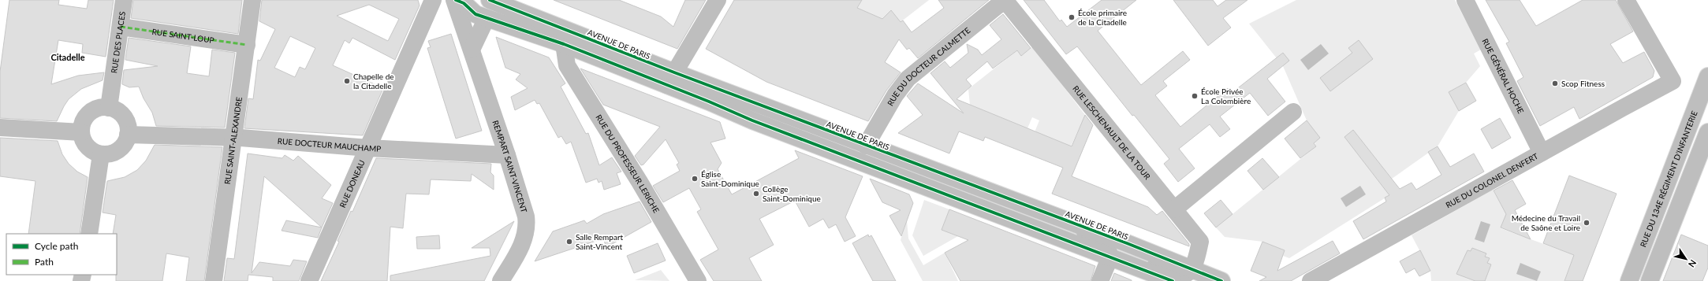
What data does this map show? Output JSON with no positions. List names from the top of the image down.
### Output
{
  "streets": {
    "street": [
      "RUE SAINT-LOUP",
      "RUE DES PLACES",
      "AVENUE DE PARIS",
      "RUE DU DOCTEUR CALMETTE",
      "RUE GÉNÉRAL HOCHE",
      "RUE LESCHENAULT DE LA TOUR",
      "RUE SAINT-ALEXANDRE",
      "RUE DOCTEUR MAUCHAMP",
      "RUE DU PROFESSEUR LERICHE",
      "REMPART SAINT-VINCENT",
      "RUE DU 134E RÉGIMENT D'INFANTERIE",
      "RUE DU COLONEL DENFERT",
      "RUE DONEAU"
    ]
  },
  "crossings": [
    ["RUE SAINT-LOUP", "RUE DES PLACES"],
    ["RUE SAINT-LOUP", "RUE SAINT-ALEXANDRE"],
    ["RUE DES PLACES", "RUE DOCTEUR MAUCHAMP"],
    ["AVENUE DE PARIS", "RUE DU DOCTEUR CALMETTE"],
    ["AVENUE DE PARIS", "RUE LESCHENAULT DE LA TOUR"],
    ["AVENUE DE PARIS", "RUE DU PROFESSEUR LERICHE"],
    ["AVENUE DE PARIS", "REMPART SAINT-VINCENT"],
    ["RUE DU DOCTEUR CALMETTE", "RUE LESCHENAULT DE LA TOUR"],
    ["RUE GÉNÉRAL HOCHE", "RUE DU COLONEL DENFERT"],
    ["RUE SAINT-ALEXANDRE", "RUE DOCTEUR MAUCHAMP"],
    ["RUE DOCTEUR MAUCHAMP", "REMPART SAINT-VINCENT"],
    ["RUE DOCTEUR MAUCHAMP", "RUE DONEAU"]
  ],
  "districts": ["Citadelle"],
  "places": [
    "École primaire de la Citadelle",
    "Chapelle de la Citadelle",
    "Scop Fitness",
    "École Privée La Colombière",
    "Église Saint-Dominique",
    "Collège Saint-Dominique",
    "Médecine du Travail de Saône et Loire",
    "Salle Rempart Saint-Vincent"
  ],
  "legend": ["Cycle path", "Path"],
  "north": "bottom right"
}
